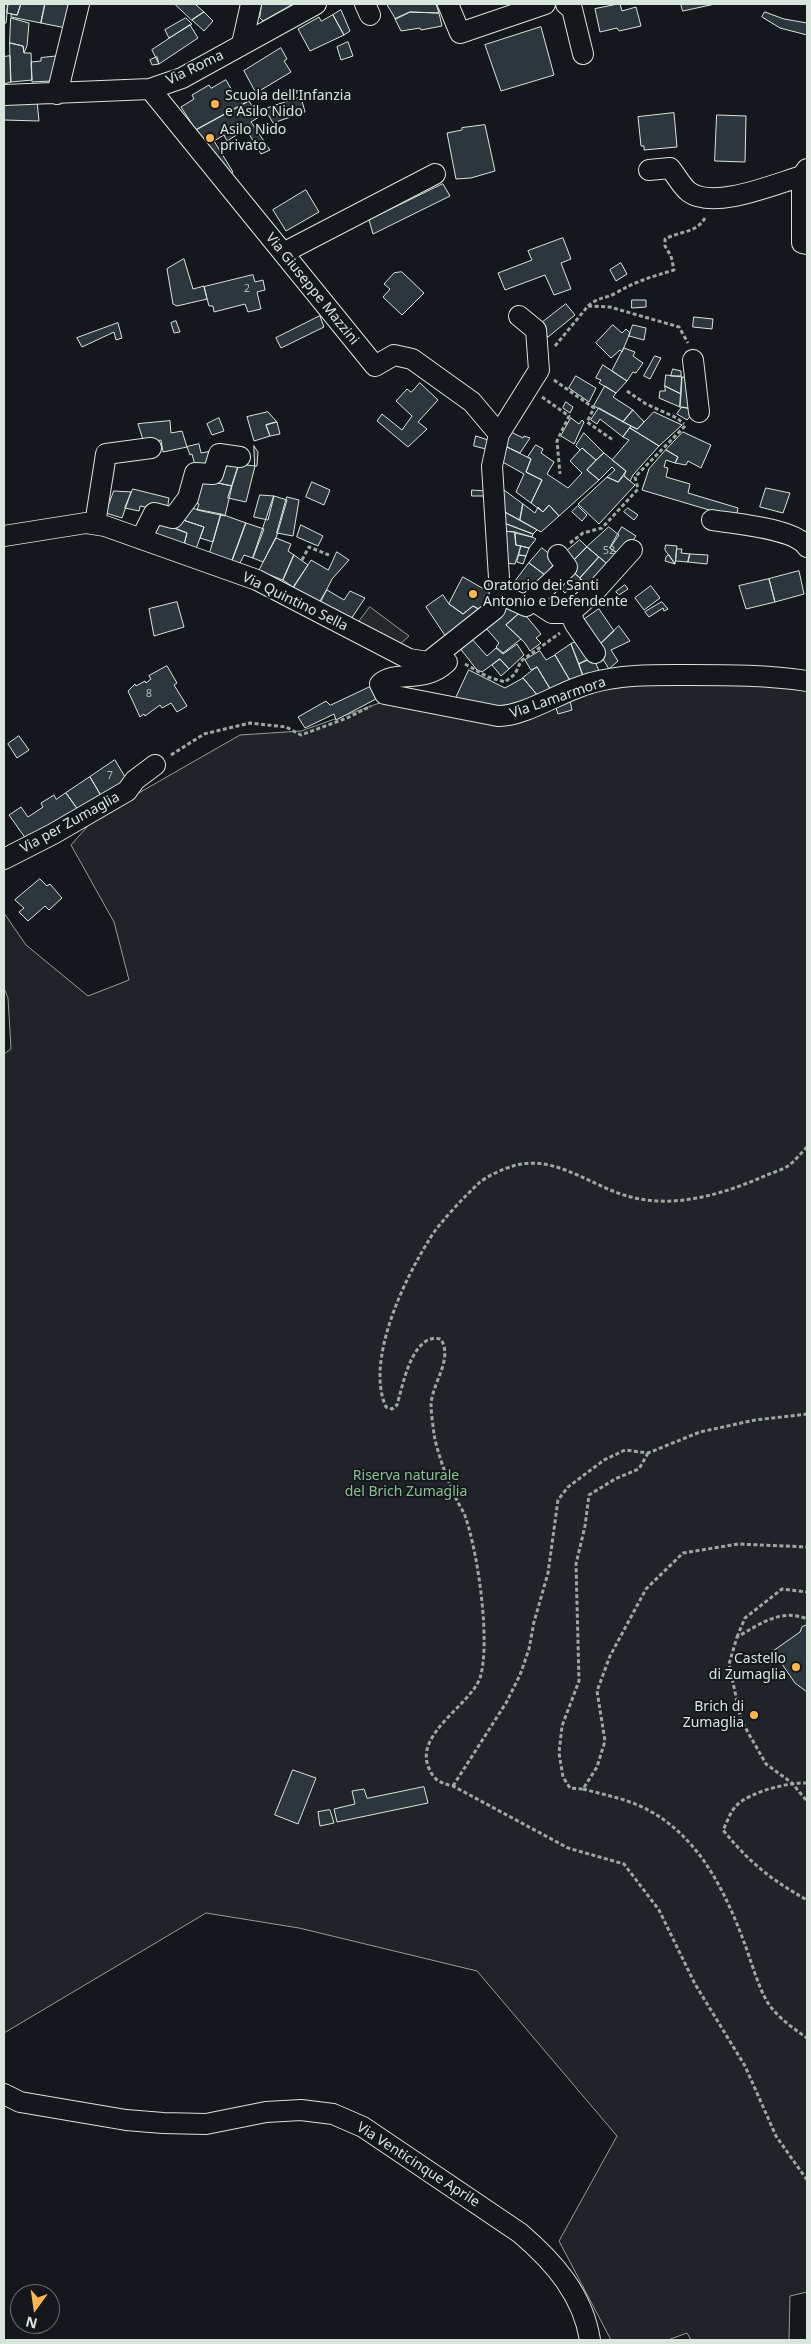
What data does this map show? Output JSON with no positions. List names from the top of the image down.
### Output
{
  "streets": {
    "street": [
      "Via Roma",
      "Via Giuseppe Mazzini",
      "Via Quintino Sella",
      "Via Lamarmora",
      "Via per Zumaglia",
      "Via Venticinque Aprile"
    ]
  },
  "crossings": [
    ["Via Roma", "Via Giuseppe Mazzini"]
  ],
  "parks": ["Riserva naturale del Brich Zumaglia"],
  "places": [
    "Scuola dell'Infanzia e Asilo Nido",
    "Asilo Nido privato",
    "Oratorio dei Santi Antonio e Defendente",
    "Castello di Zumaglia",
    "Brich di Zumaglia"
  ],
  "house_numbers": [
    "2",
    "52",
    "8",
    "7"
  ],
  "north": "bottom"
}
